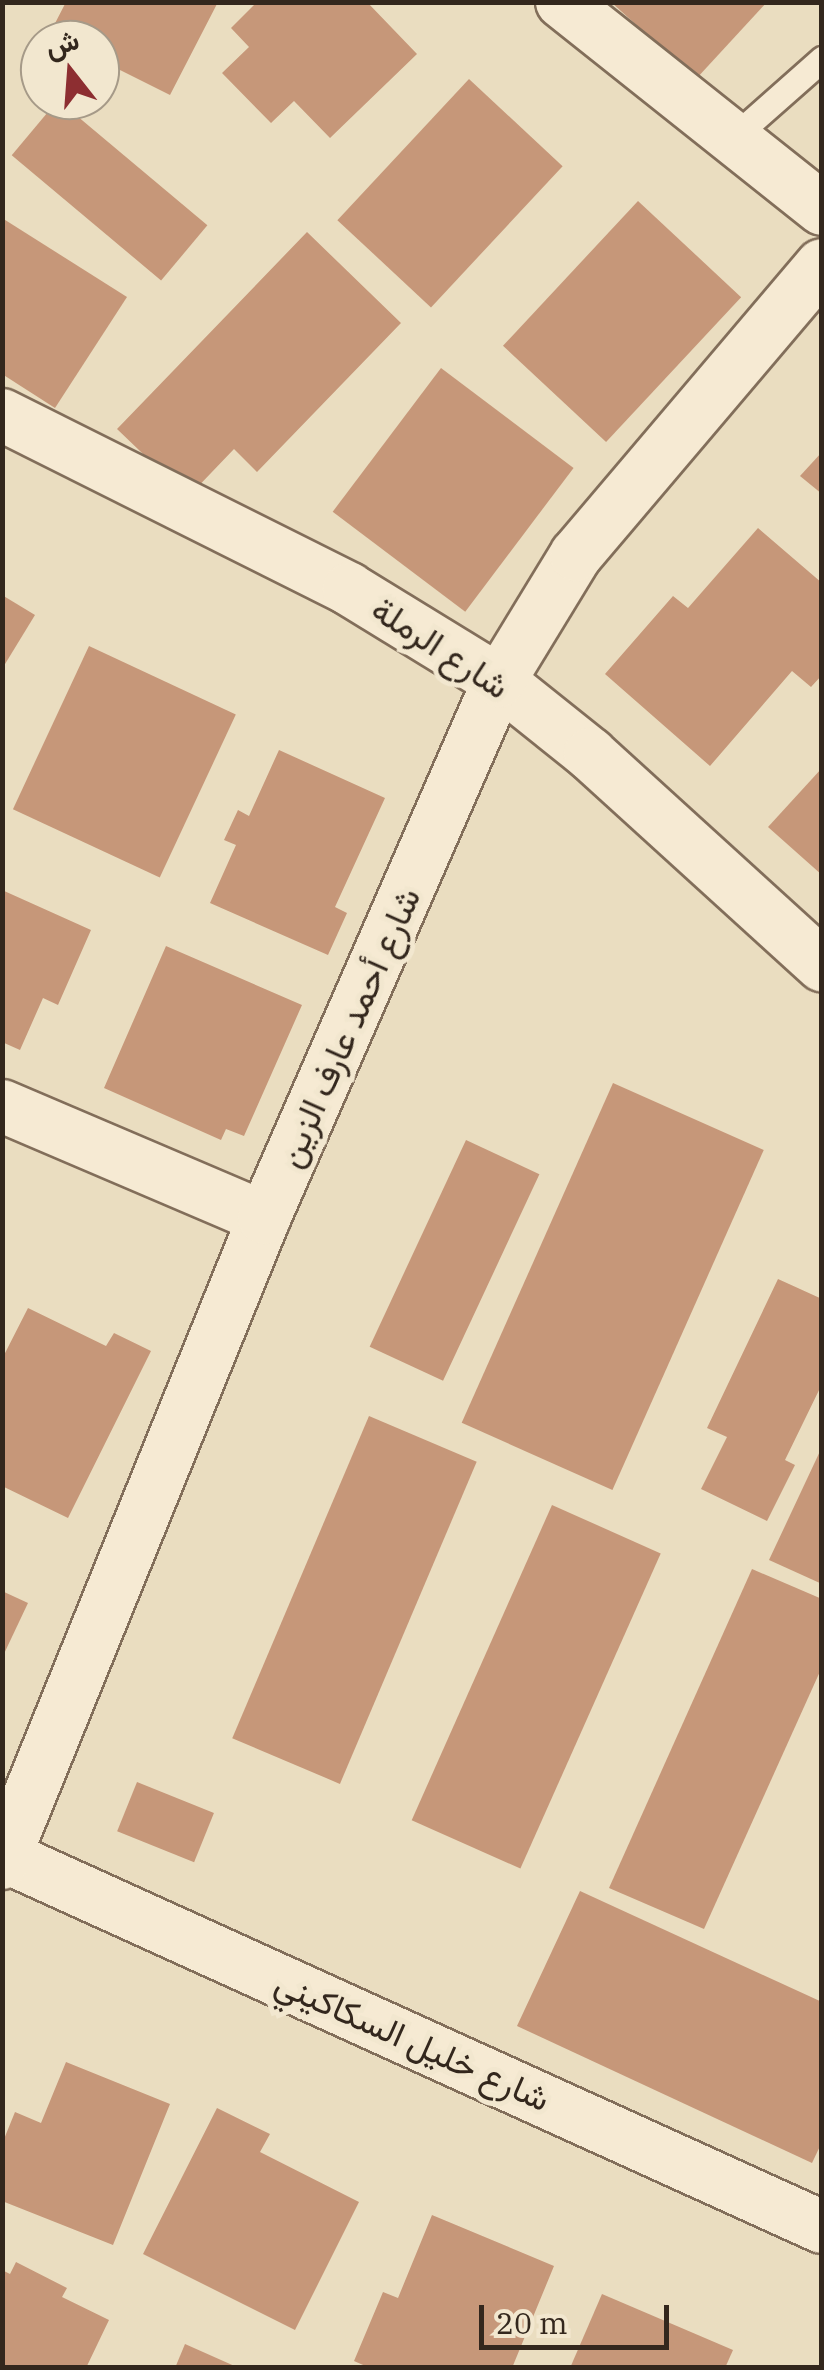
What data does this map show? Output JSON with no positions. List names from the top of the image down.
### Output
{
  "streets": {
    "street": ["شارع الرملة", "شارع أحمد عارف الزين", "شارع خليل السكاكيني"]
  },
  "crossings": [
    ["شارع الرملة", "شارع أحمد عارف الزين"],
    ["شارع أحمد عارف الزين", "شارع خليل السكاكيني"]
  ],
  "scale_bar": "20 m",
  "north": "top"
}
